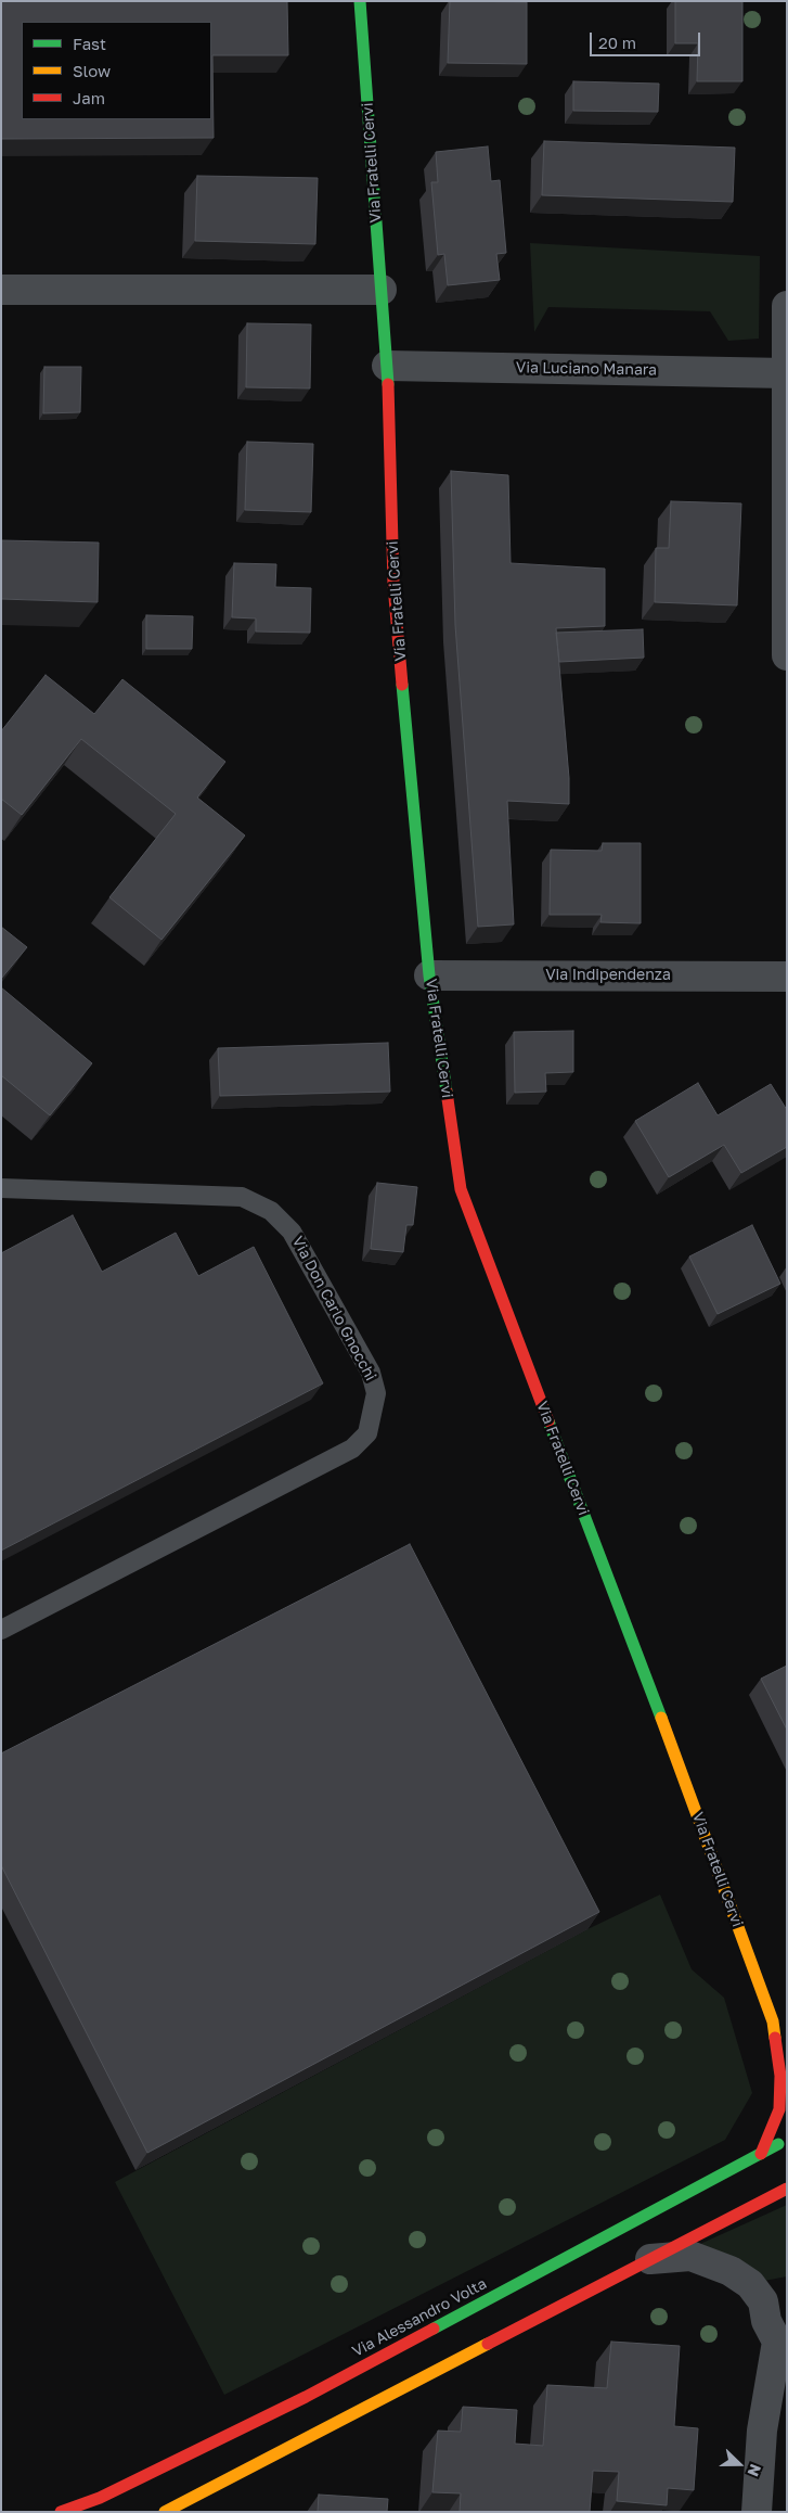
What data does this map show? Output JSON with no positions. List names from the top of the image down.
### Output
{
  "streets": {
    "street": [
      "Via Fratelli Cervi",
      "Via Luciano Manara",
      "Via Indipendenza",
      "Via Alessandro Volta"
    ],
    "lane": ["Via Don Carlo Gnocchi"]
  },
  "crossings": [
    ["Via Fratelli Cervi", "Via Luciano Manara"],
    ["Via Fratelli Cervi", "Via Indipendenza"],
    ["Via Fratelli Cervi", "Via Alessandro Volta"]
  ],
  "legend": ["Fast", "Slow", "Jam"],
  "scale_bar": "20 m",
  "north": "right"
}
